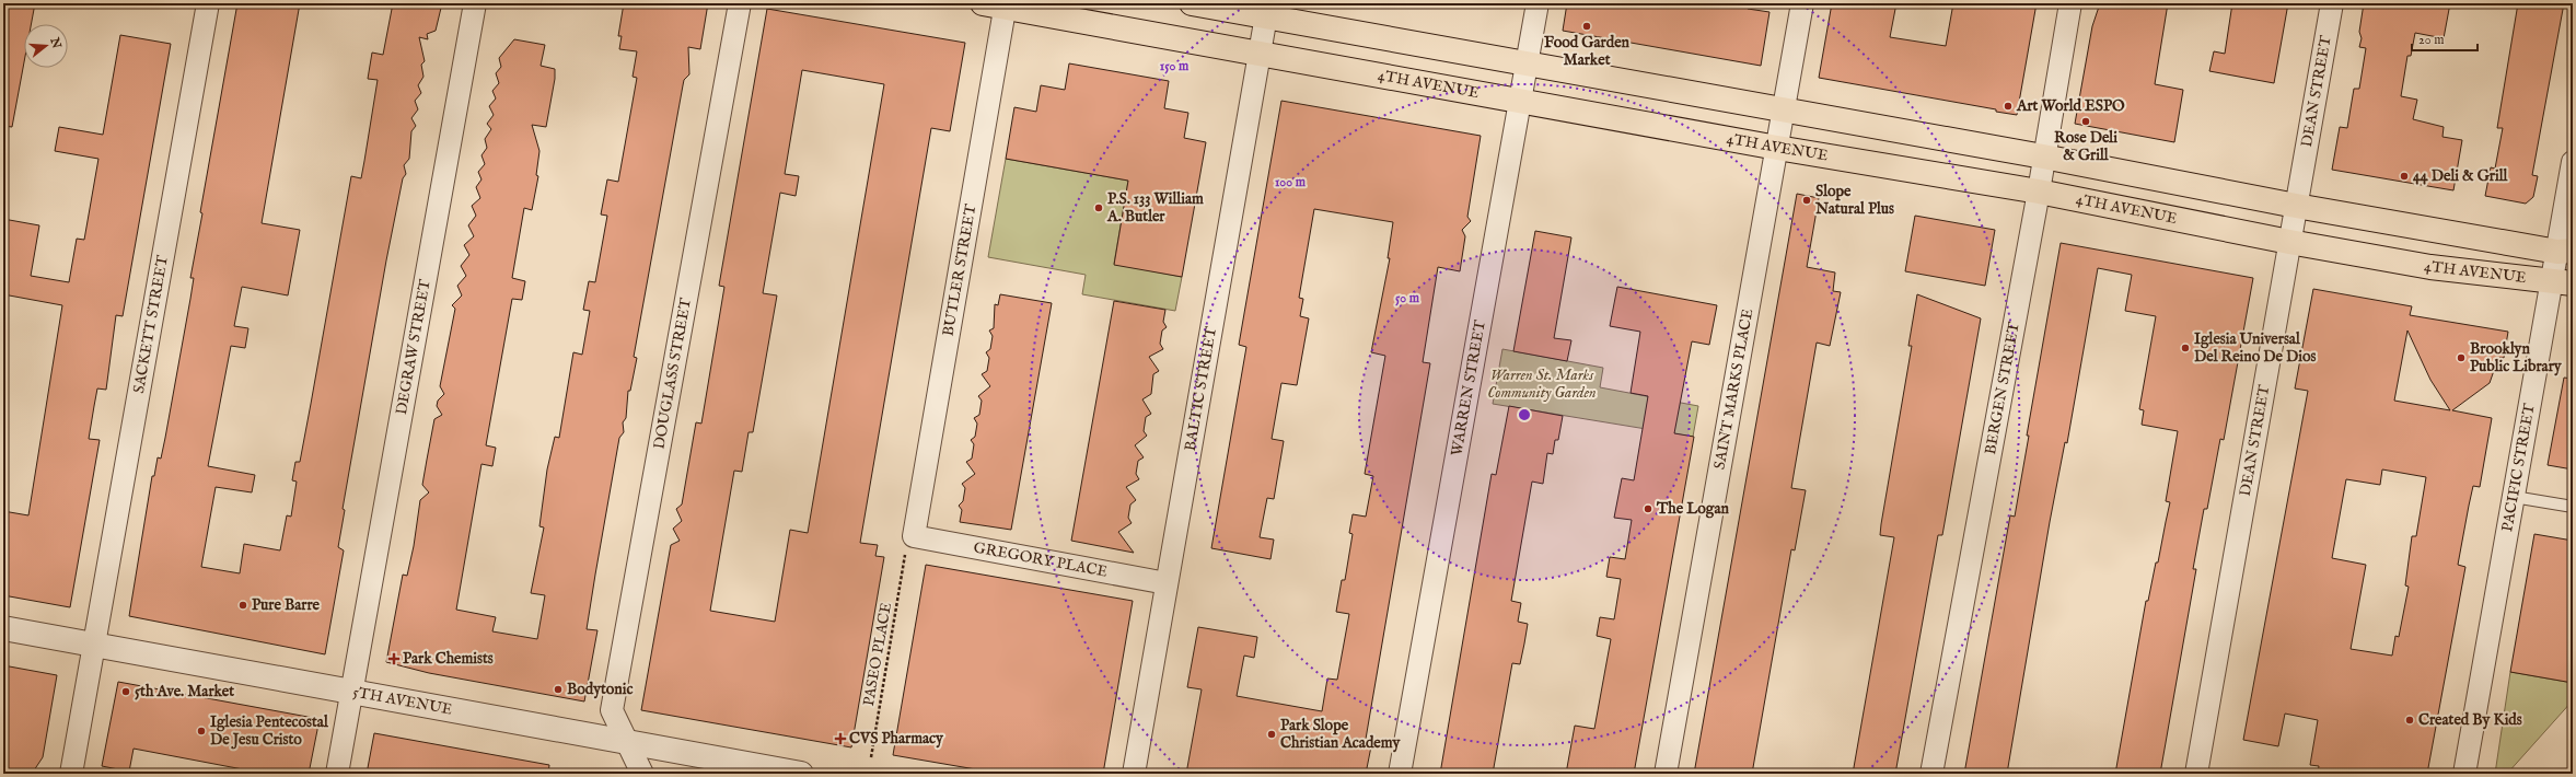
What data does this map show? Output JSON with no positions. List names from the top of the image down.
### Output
{
  "streets": {
    "main road": ["4TH AVENUE"],
    "street": [
      "DEAN STREET",
      "BUTLER STREET",
      "SACKETT STREET",
      "DEGRAW STREET",
      "DOUGLASS STREET",
      "BALTIC STREET",
      "WARREN STREET",
      "SAINT MARKS PLACE",
      "BERGEN STREET",
      "PACIFIC STREET",
      "GREGORY PLACE",
      "5TH AVENUE"
    ],
    "path": ["PASEO PLACE"]
  },
  "crossings": [
    ["4TH AVENUE", "DEAN STREET"],
    ["4TH AVENUE", "BUTLER STREET"],
    ["4TH AVENUE", "BALTIC STREET"],
    ["4TH AVENUE", "WARREN STREET"],
    ["4TH AVENUE", "SAINT MARKS PLACE"],
    ["4TH AVENUE", "BERGEN STREET"],
    ["4TH AVENUE", "PACIFIC STREET"],
    ["BUTLER STREET", "GREGORY PLACE"],
    ["BUTLER STREET", "PASEO PLACE"],
    ["SACKETT STREET", "5TH AVENUE"],
    ["DEGRAW STREET", "5TH AVENUE"],
    ["DOUGLASS STREET", "5TH AVENUE"],
    ["BALTIC STREET", "GREGORY PLACE"],
    ["GREGORY PLACE", "PASEO PLACE"]
  ],
  "parks": ["Warren St. Marks Community Garden"],
  "places": {
    "other": [
      "Food Garden Market",
      "Art World ESPO",
      "Rose Deli & Grill",
      "44 Deli & Grill",
      "Slope Natural Plus",
      "P.S. 133 William A. Butler",
      "Iglesia Universal Del Reino De Dios",
      "Brooklyn Public Library",
      "The Logan",
      "Pure Barre",
      "Bodytonic",
      "5th Ave. Market",
      "Created By Kids",
      "Iglesia Pentecostal De Jesu Cristo",
      "Park Slope Christian Academy"
    ],
    "health": ["Park Chemists", "CVS Pharmacy"]
  },
  "scale_bar": "20 m",
  "north": "right",
  "rings": ["150 m", "100 m", "50 m"]
}
